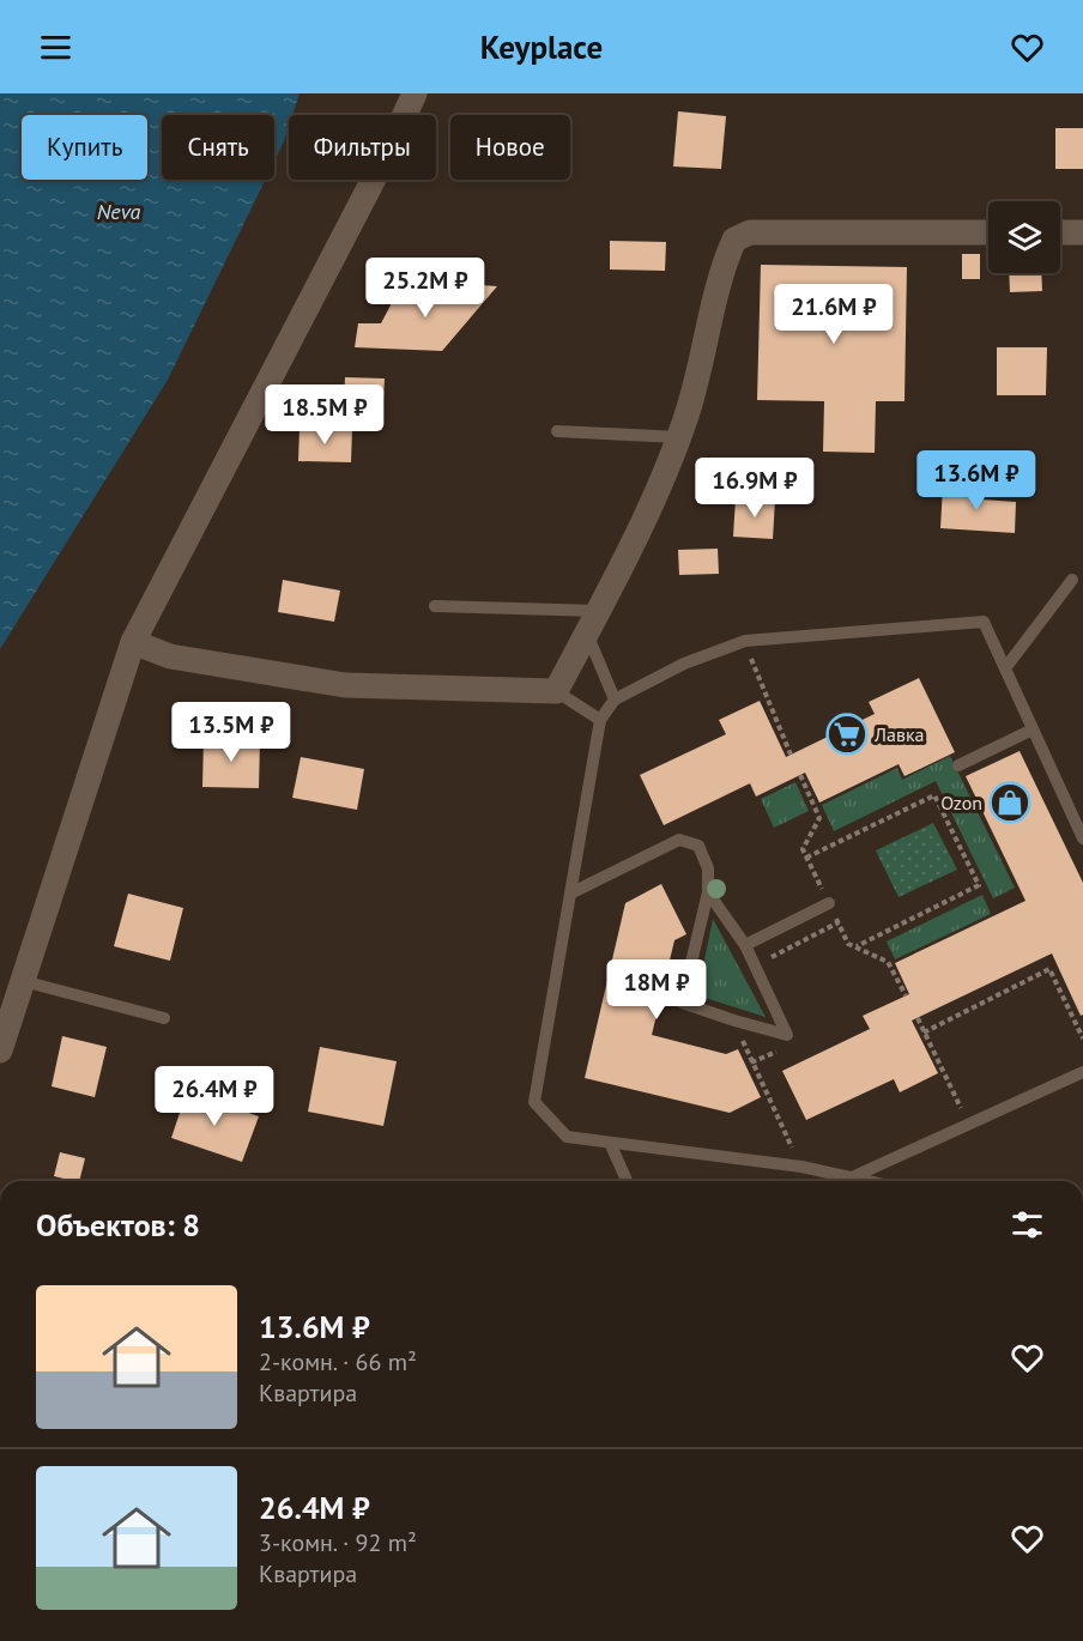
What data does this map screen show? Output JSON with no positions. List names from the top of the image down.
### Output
{
  "water": ["Neva"],
  "places": {
    "supermarket": ["Лавка"],
    "shop": ["Ozon"]
  },
  "page": {
    "header": "Keyplace",
    "chip": [
      "Купить",
      "Снять",
      "Фильтры",
      "Новое"
    ],
    "price": [
      "25.2M ₽",
      "21.6M ₽",
      "18.5M ₽",
      "13.6M ₽",
      "16.9M ₽",
      "13.5M ₽",
      "18M ₽",
      "26.4M ₽"
    ],
    "heading": "Объектов: 8",
    "list": [
      {
        "name": "13.6M ₽",
        "note": "2-комн. · 66 m² · Квартира"
      },
      {
        "name": "26.4M ₽",
        "note": "3-комн. · 92 m² · Квартира"
      }
    ]
  }
}
